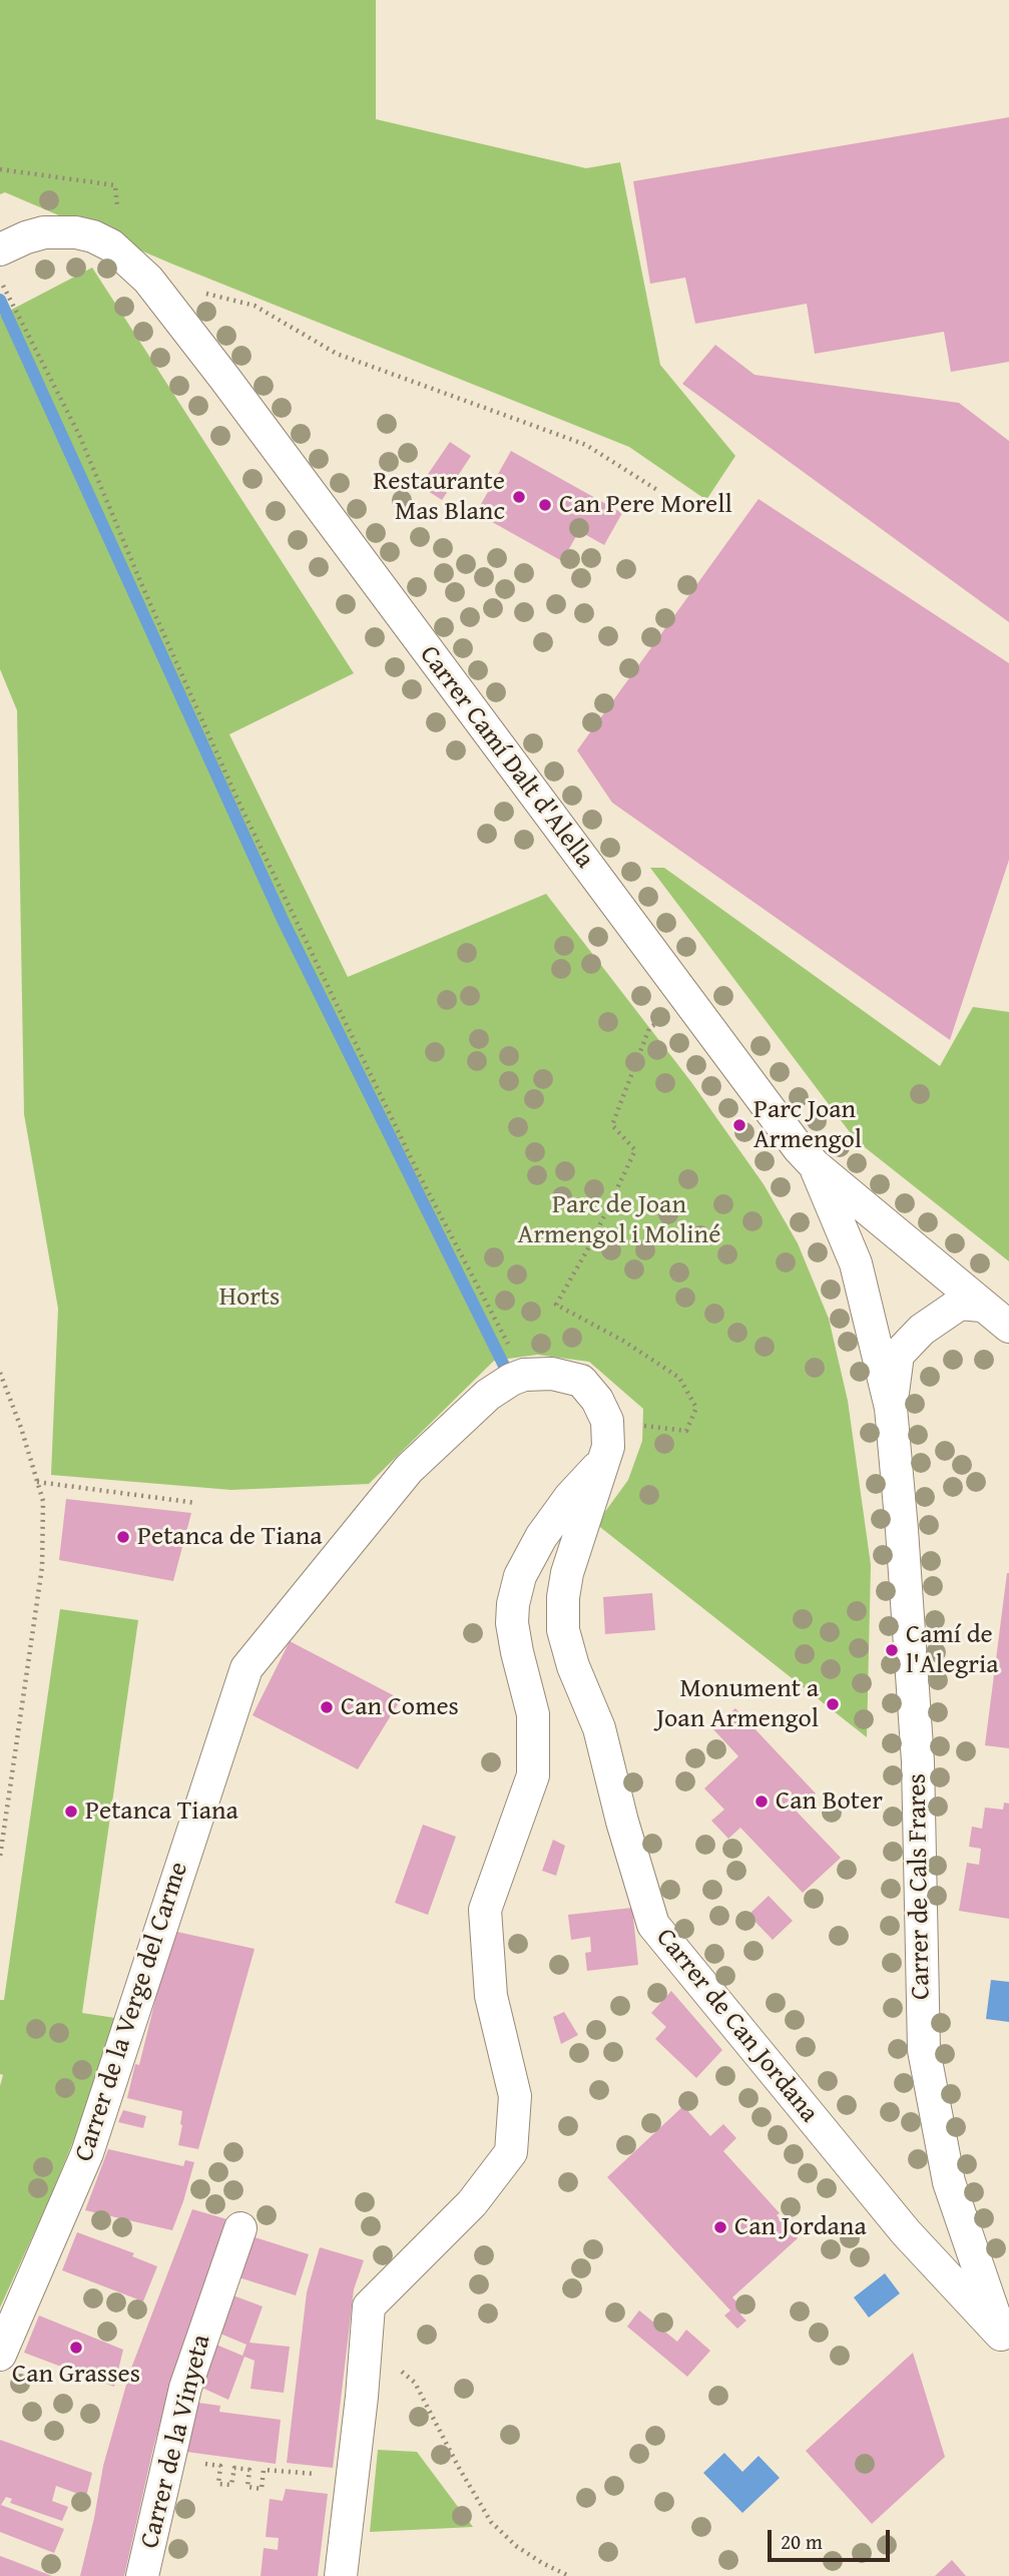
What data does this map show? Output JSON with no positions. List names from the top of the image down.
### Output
{
  "streets": {
    "street": [
      "Carrer Camí Dalt d'Alella",
      "Carrer de Cals Frares",
      "Carrer de la Verge del Carme",
      "Carrer de Can Jordana",
      "Carrer de la Vinyeta"
    ]
  },
  "crossings": [
    ["Carrer Camí Dalt d'Alella", "Carrer de Cals Frares"],
    ["Carrer de Cals Frares", "Carrer de Can Jordana"]
  ],
  "parks": ["Parc de Joan Armengol i Moliné", "Horts"],
  "places": [
    "Restaurante Mas Blanc",
    "Can Pere Morell",
    "Parc Joan Armengol",
    "Petanca de Tiana",
    "Camí de l'Alegria",
    "Monument a Joan Armengol",
    "Can Comes",
    "Can Boter",
    "Petanca Tiana",
    "Can Jordana",
    "Can Grasses"
  ],
  "scale_bar": "20 m"
}
